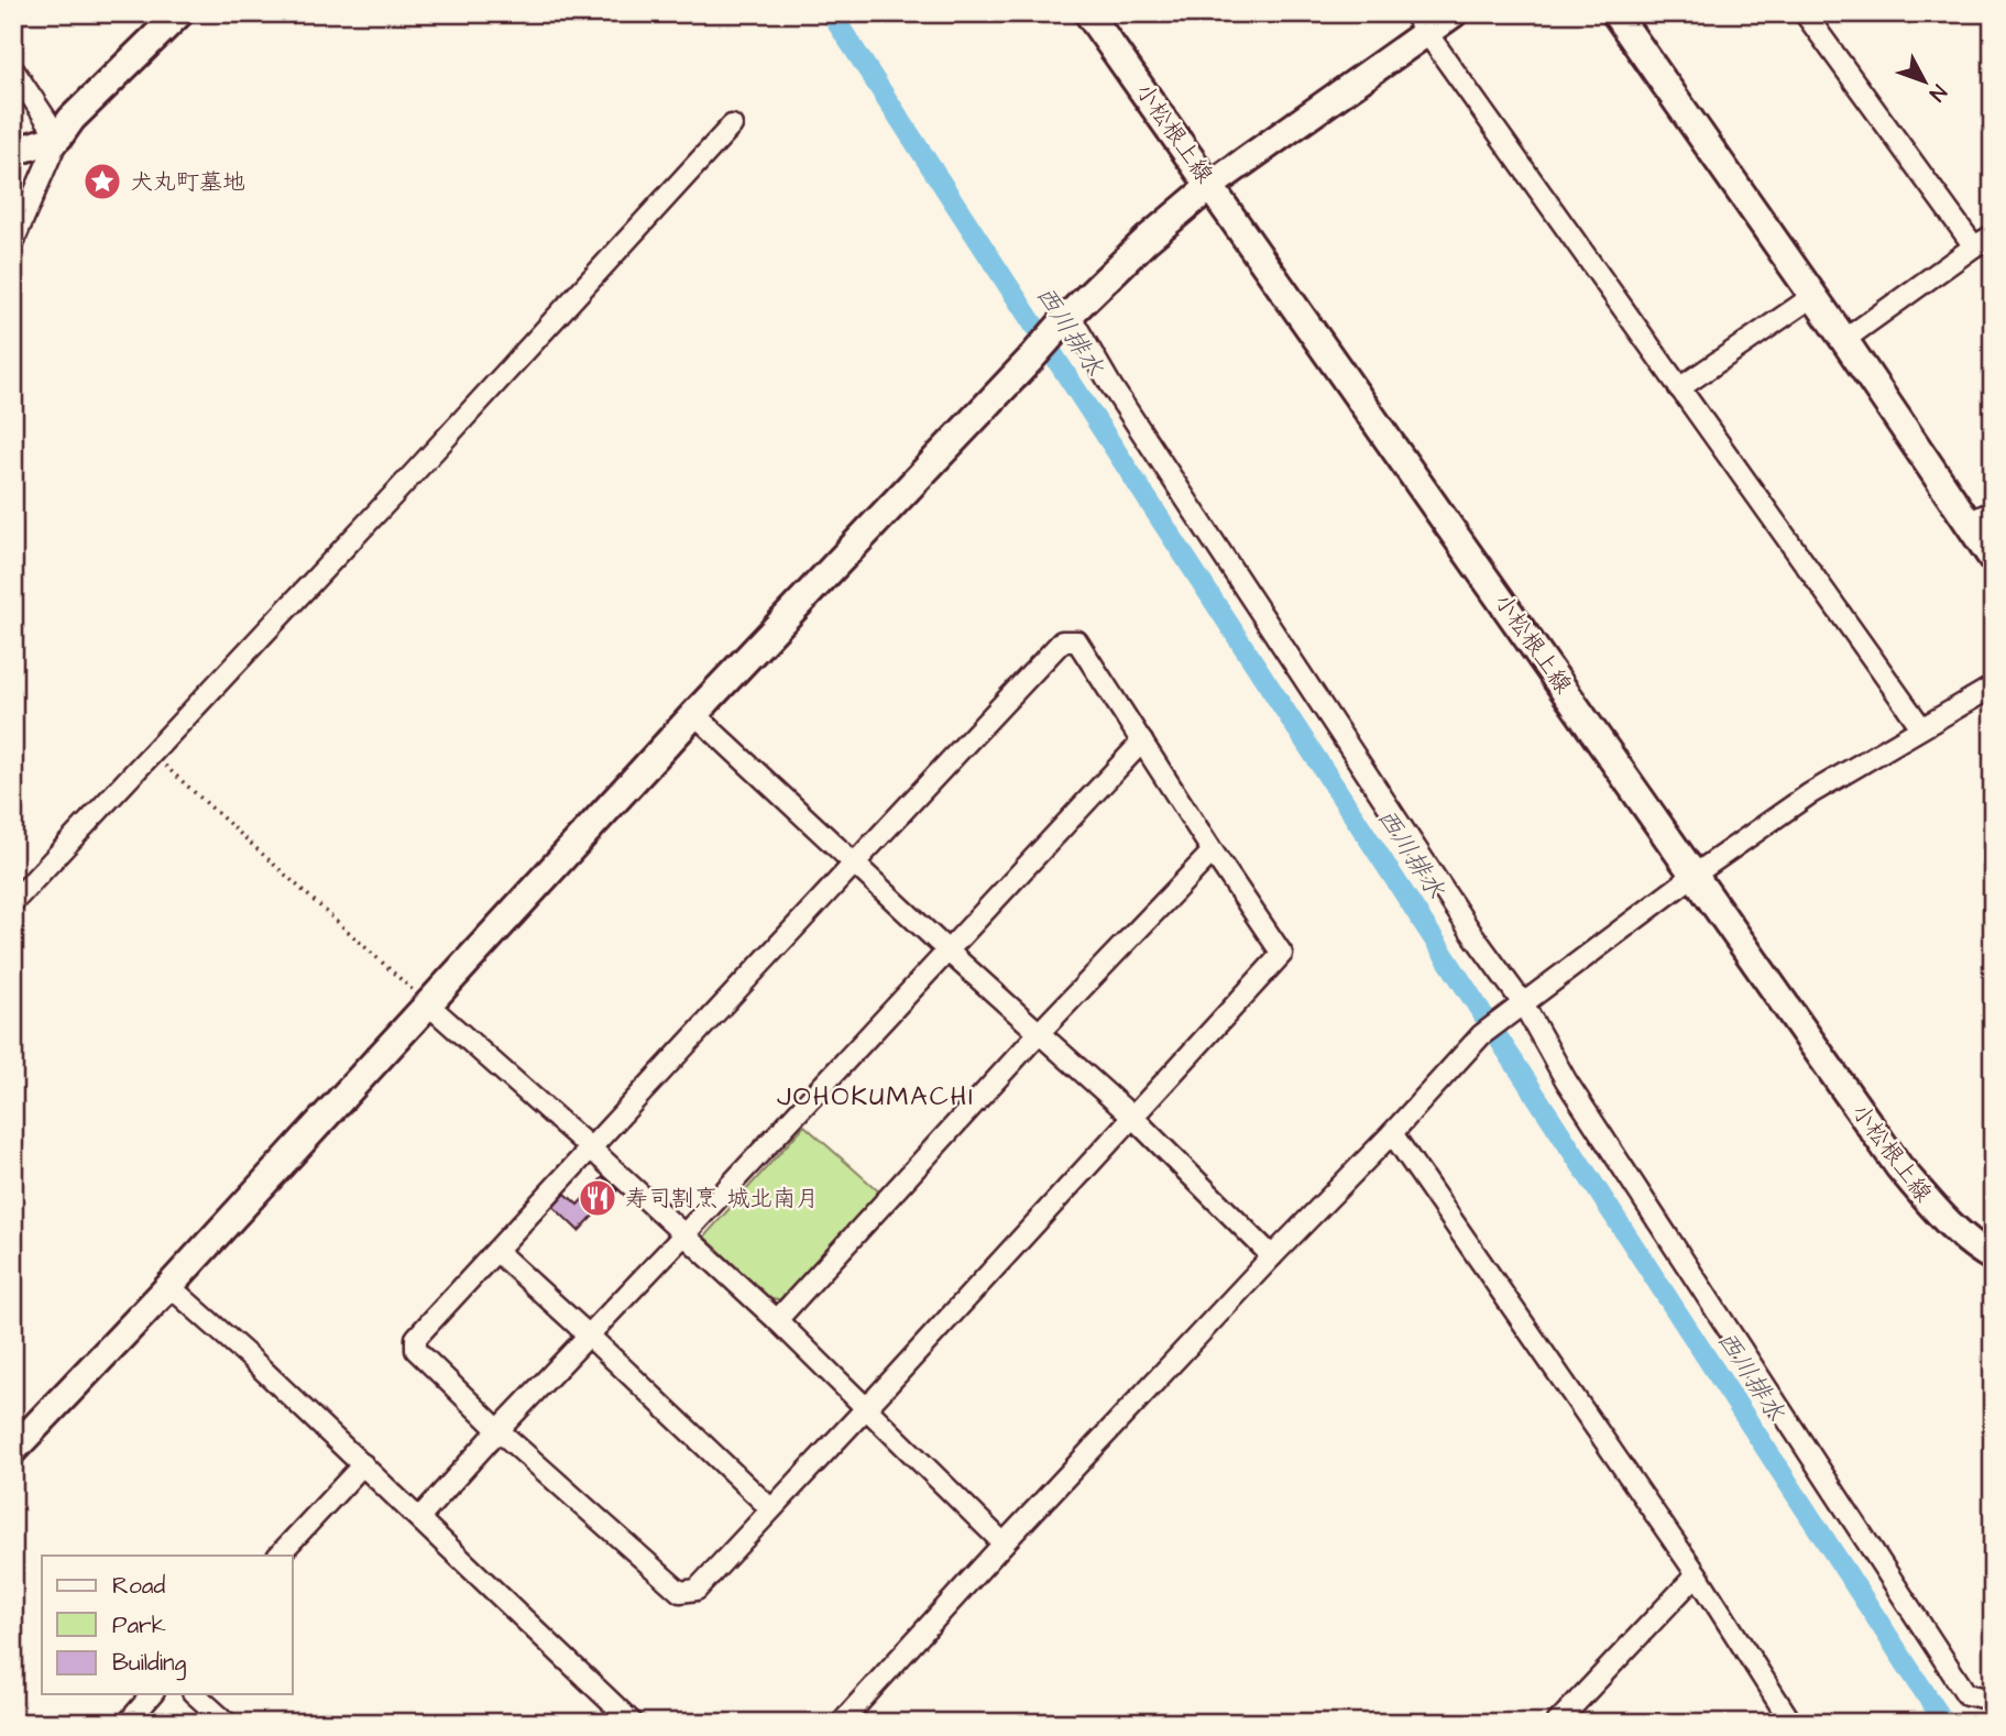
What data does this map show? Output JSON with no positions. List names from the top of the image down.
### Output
{
  "streets": {
    "street": ["小松根上線"]
  },
  "districts": ["JOHOKUMACHI"],
  "water": ["西川排水"],
  "places": {
    "place": ["犬丸町墓地"],
    "restaurant": ["寿司割烹 城北南月"]
  },
  "legend": ["Road", "Park", "Building"],
  "north": "bottom right"
}
